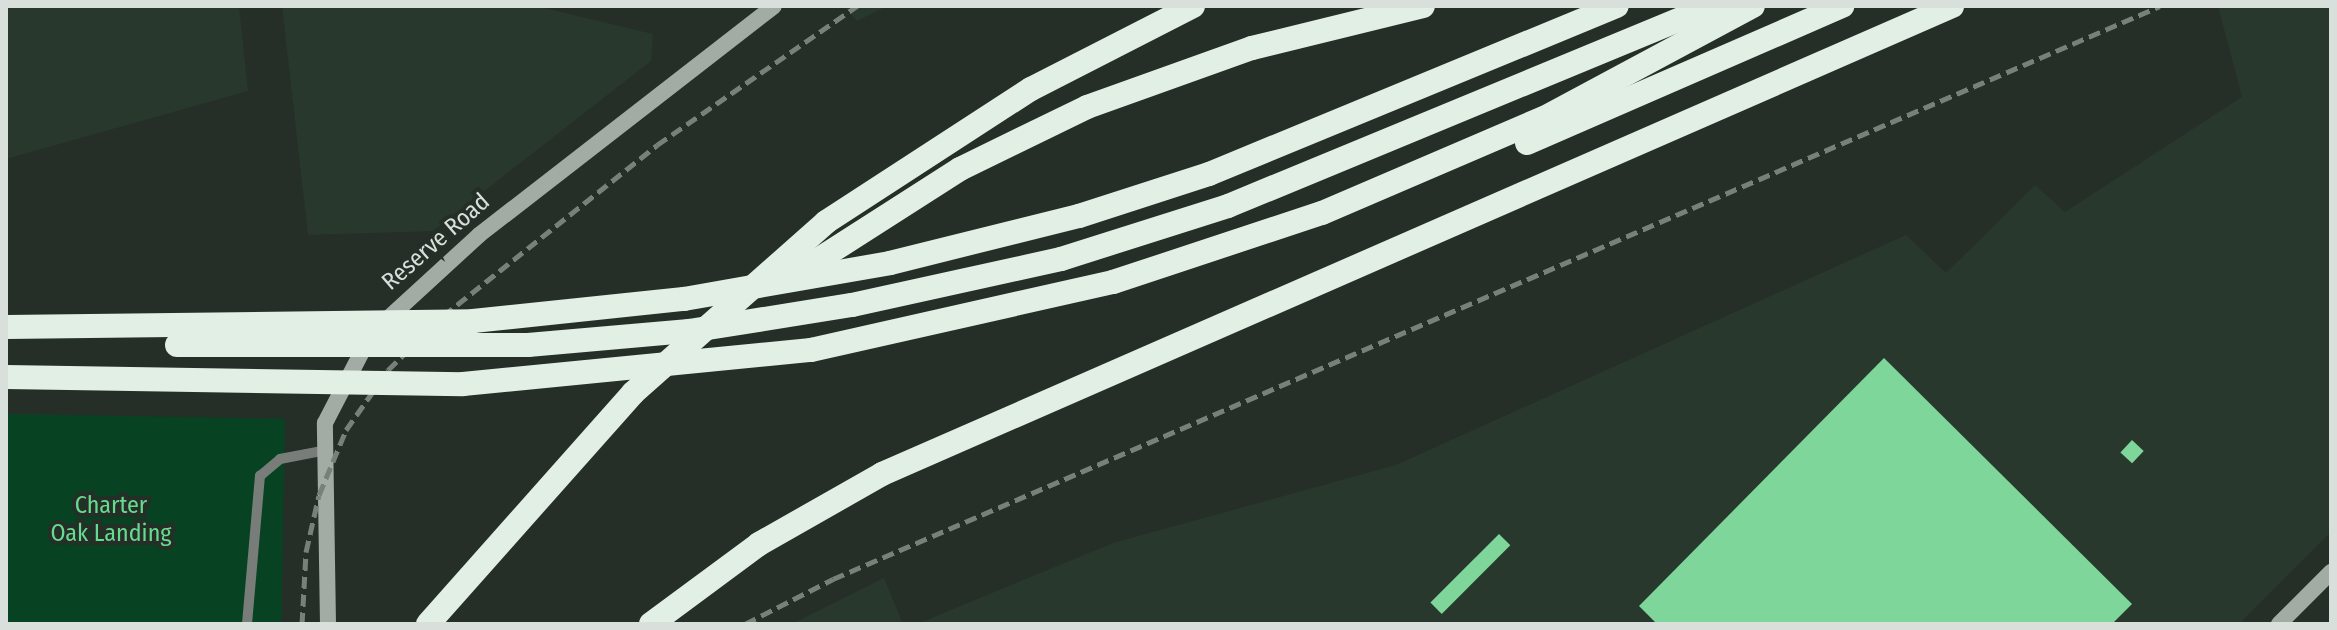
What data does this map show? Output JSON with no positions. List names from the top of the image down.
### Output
{
  "streets": {
    "street": ["Reserve Road"]
  },
  "parks": ["Charter Oak Landing"]
}
